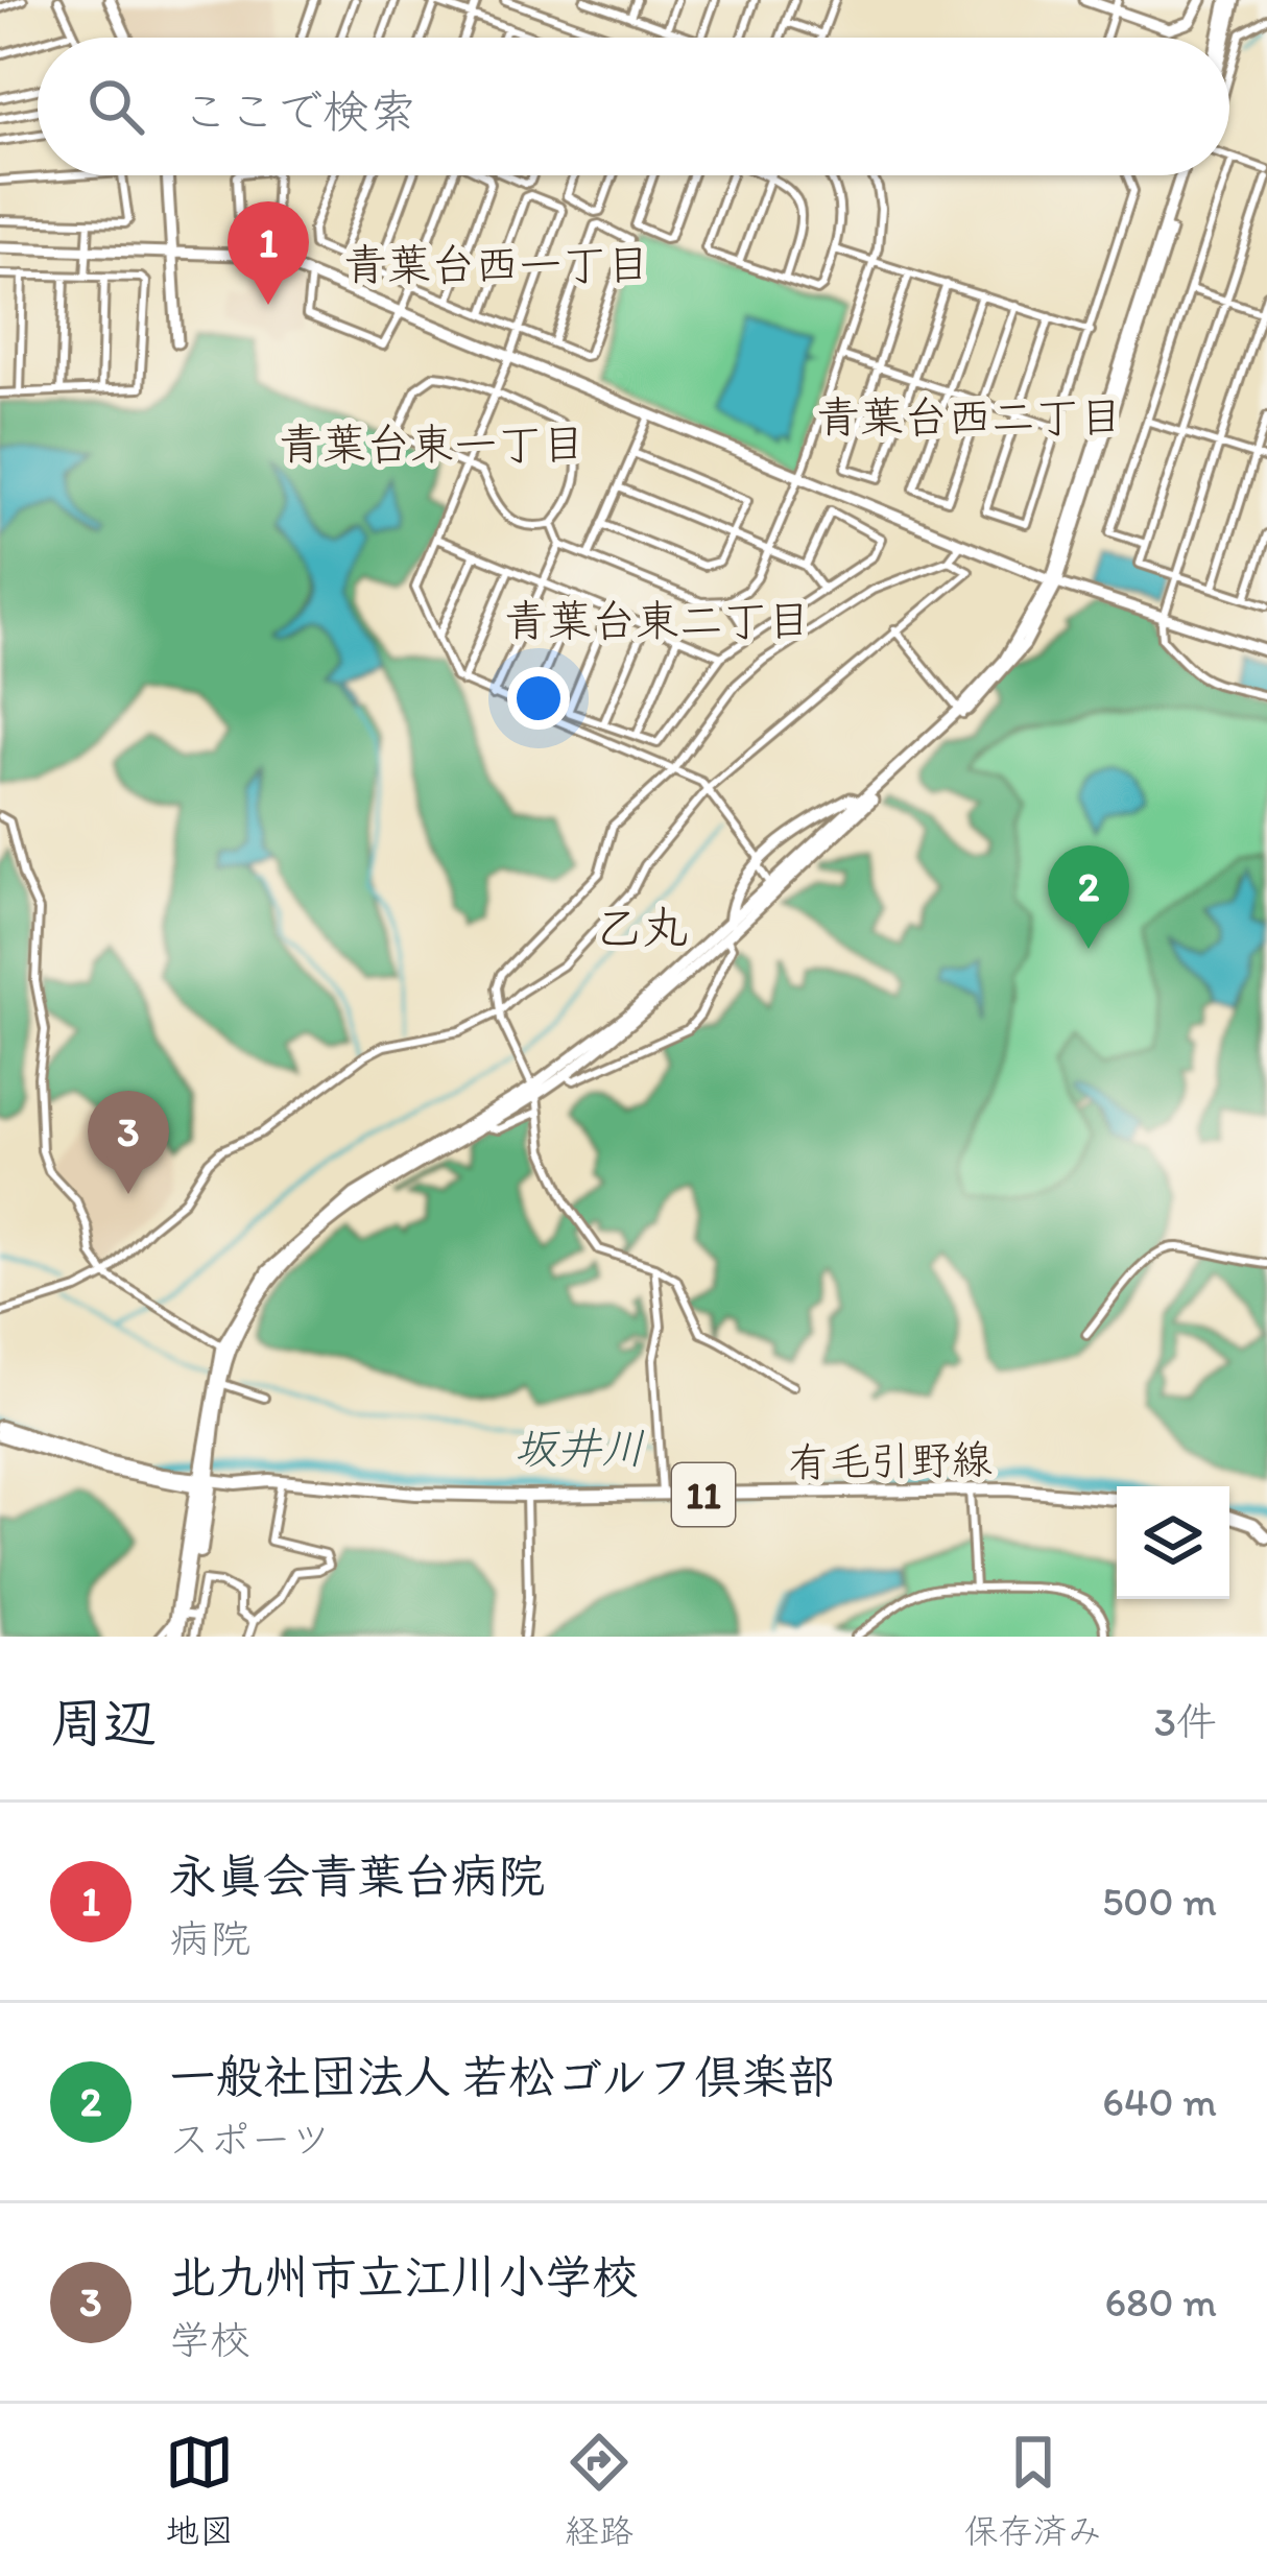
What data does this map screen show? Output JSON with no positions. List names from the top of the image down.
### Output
{
  "streets": {
    "main road": ["有毛引野線", "11"]
  },
  "districts": [
    "青葉台西一丁目",
    "青葉台西二丁目",
    "青葉台東一丁目",
    "青葉台東二丁目",
    "乙丸"
  ],
  "water": ["坂井川"],
  "page": {
    "search": "ここで検索",
    "pins": ["1", "2", "3"],
    "heading": ["周辺", "3件"],
    "list": [
      {
        "mark": "1",
        "name": "永眞会青葉台病院",
        "note": "病院",
        "value": "500 m"
      },
      {
        "mark": "2",
        "name": "一般社団法人 若松ゴルフ倶楽部",
        "note": "スポーツ",
        "value": "640 m"
      },
      {
        "mark": "3",
        "name": "北九州市立江川小学校",
        "note": "学校",
        "value": "680 m"
      }
    ],
    "nav": ["地図", "経路", "保存済み"]
  }
}
